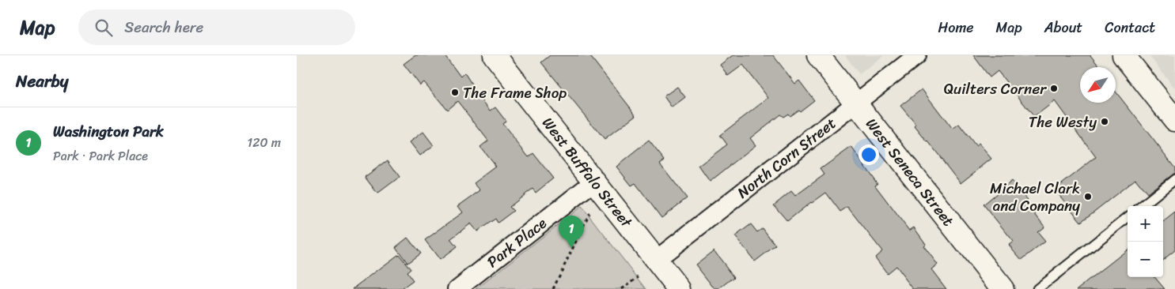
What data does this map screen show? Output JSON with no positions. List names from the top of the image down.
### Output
{
  "streets": {
    "main road": ["West Buffalo Street", "West Seneca Street"],
    "street": ["North Corn Street", "Park Place"]
  },
  "crossings": [
    ["North Corn Street", "West Buffalo Street"],
    ["North Corn Street", "West Seneca Street"],
    ["West Buffalo Street", "Park Place"]
  ],
  "places": [
    "Quilters Corner",
    "The Frame Shop",
    "The Westy",
    "Michael Clark and Company"
  ],
  "north": "bottom left",
  "page": {
    "header": "Map",
    "search": "Search here",
    "nav": [
      "Home",
      "Map",
      "About",
      "Contact"
    ],
    "heading": "Nearby",
    "list": [
      {
        "mark": "1",
        "name": "Washington Park",
        "note": "Park · Park Place",
        "value": "120 m"
      }
    ],
    "map_buttons": ["+", "−"],
    "pins": "1"
  }
}
